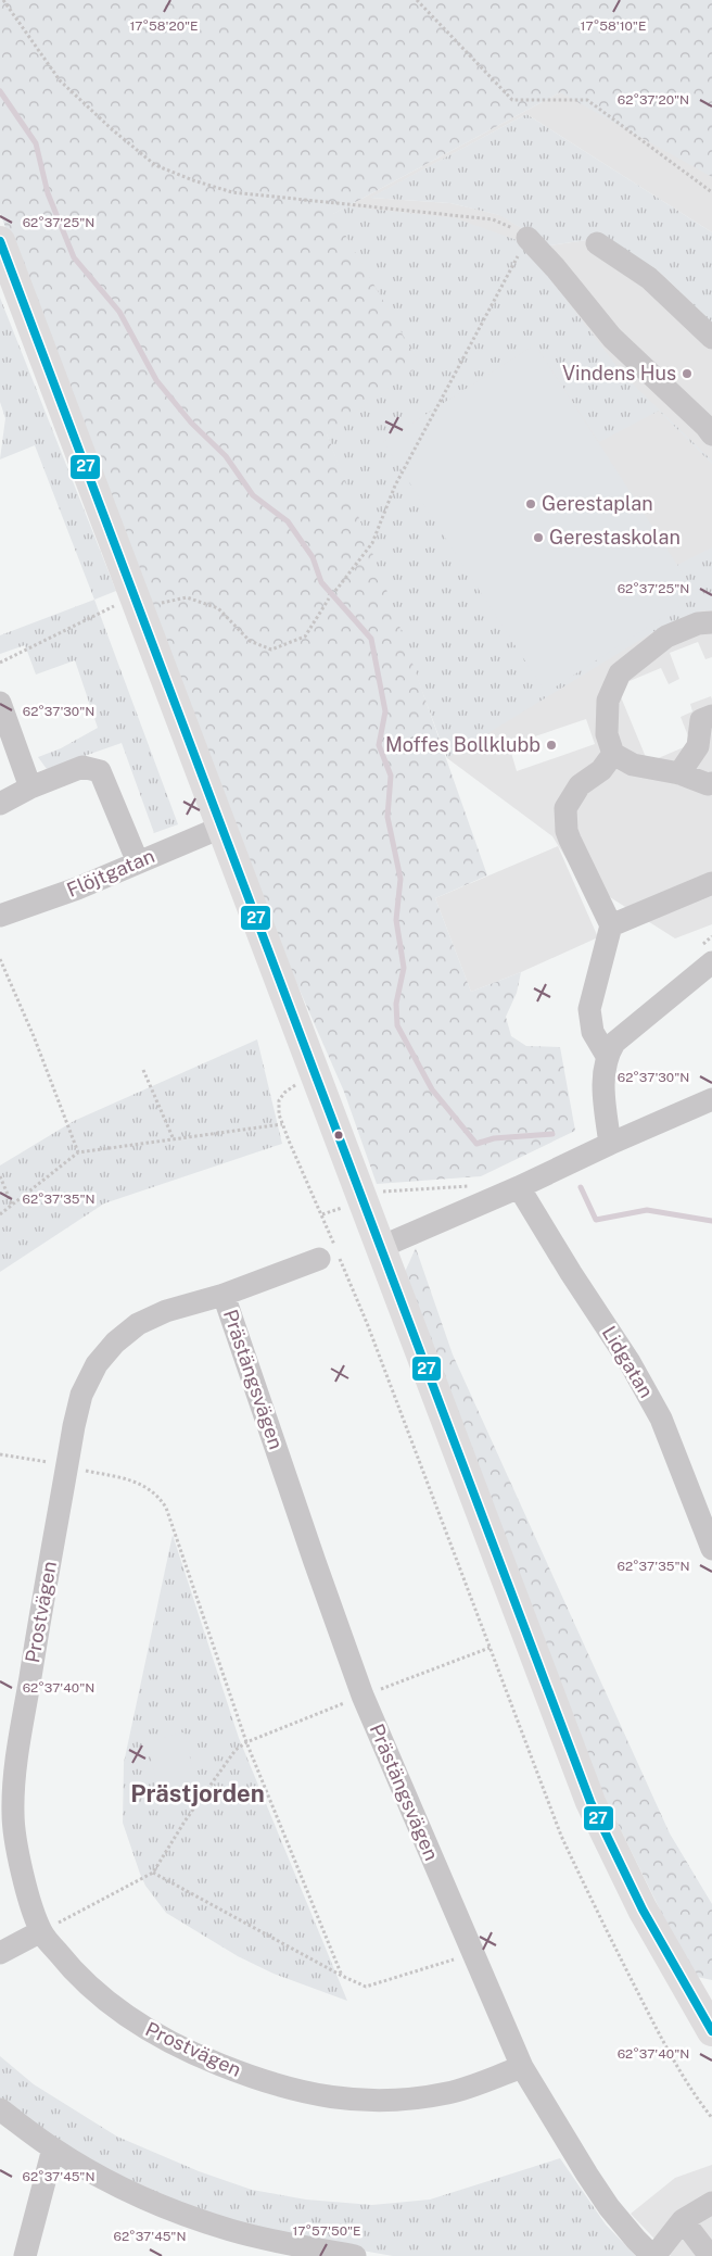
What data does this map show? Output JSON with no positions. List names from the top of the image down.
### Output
{
  "streets": {
    "street": [
      "Flöjtgatan",
      "Lidgatan",
      "Prästängsvägen",
      "Prostvägen"
    ]
  },
  "crossings": [
    ["Prästängsvägen", "Prostvägen"]
  ],
  "districts": ["Prästjorden"],
  "places": [
    "Vindens Hus",
    "Gerestaplan",
    "Gerestaskolan",
    "Moffes Bollklubb"
  ],
  "lines": ["transit line 27"],
  "coordinates": [
    "17°58'20\"E",
    "17°58'10\"E",
    "62°37'20\"N",
    "62°37'25\"N",
    "62°37'30\"N",
    "62°37'35\"N",
    "62°37'40\"N",
    "62°37'45\"N",
    "17°57'50\"E"
  ]
}
